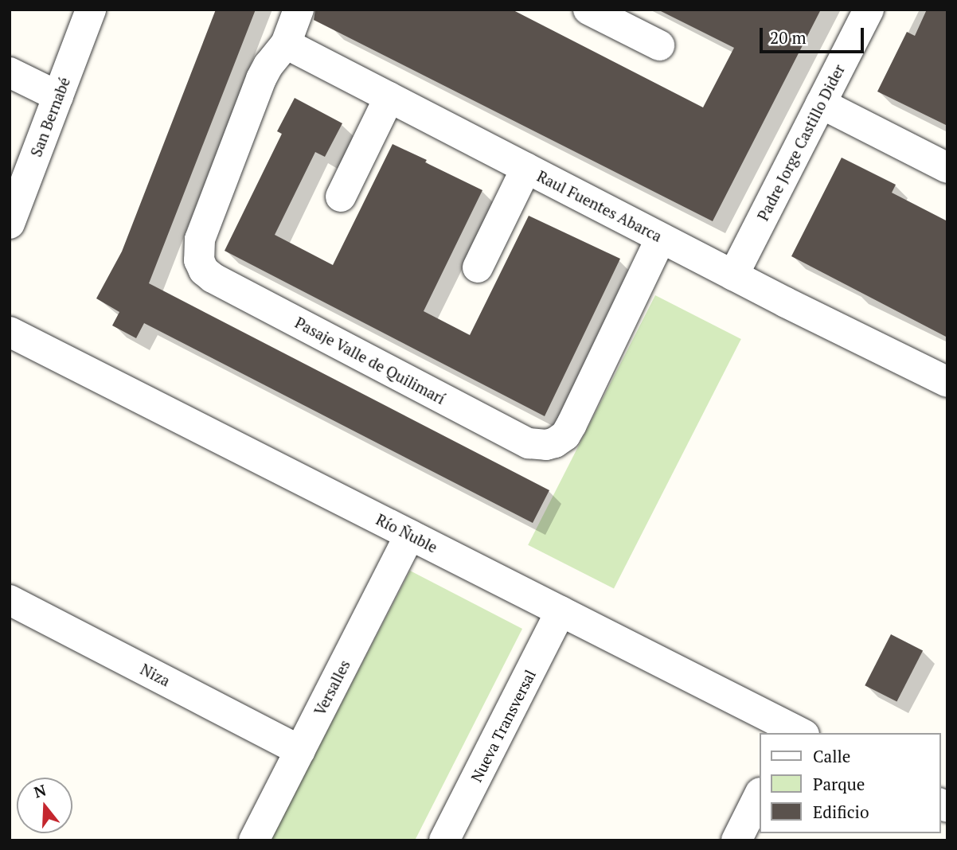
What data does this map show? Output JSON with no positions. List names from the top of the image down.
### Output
{
  "streets": {
    "street": [
      "San Bernabé",
      "Padre Jorge Castillo Dider",
      "Raul Fuentes Abarca",
      "Pasaje Valle de Quilimarí",
      "Río Ñuble",
      "Niza",
      "Versalles",
      "Nueva Transversal"
    ]
  },
  "crossings": [
    ["Padre Jorge Castillo Dider", "Raul Fuentes Abarca"],
    ["Raul Fuentes Abarca", "Pasaje Valle de Quilimarí"],
    ["Río Ñuble", "Versalles"],
    ["Río Ñuble", "Nueva Transversal"],
    ["Niza", "Versalles"]
  ],
  "legend": ["Calle", "Parque", "Edificio"],
  "scale_bar": "20 m",
  "north": "top"
}
